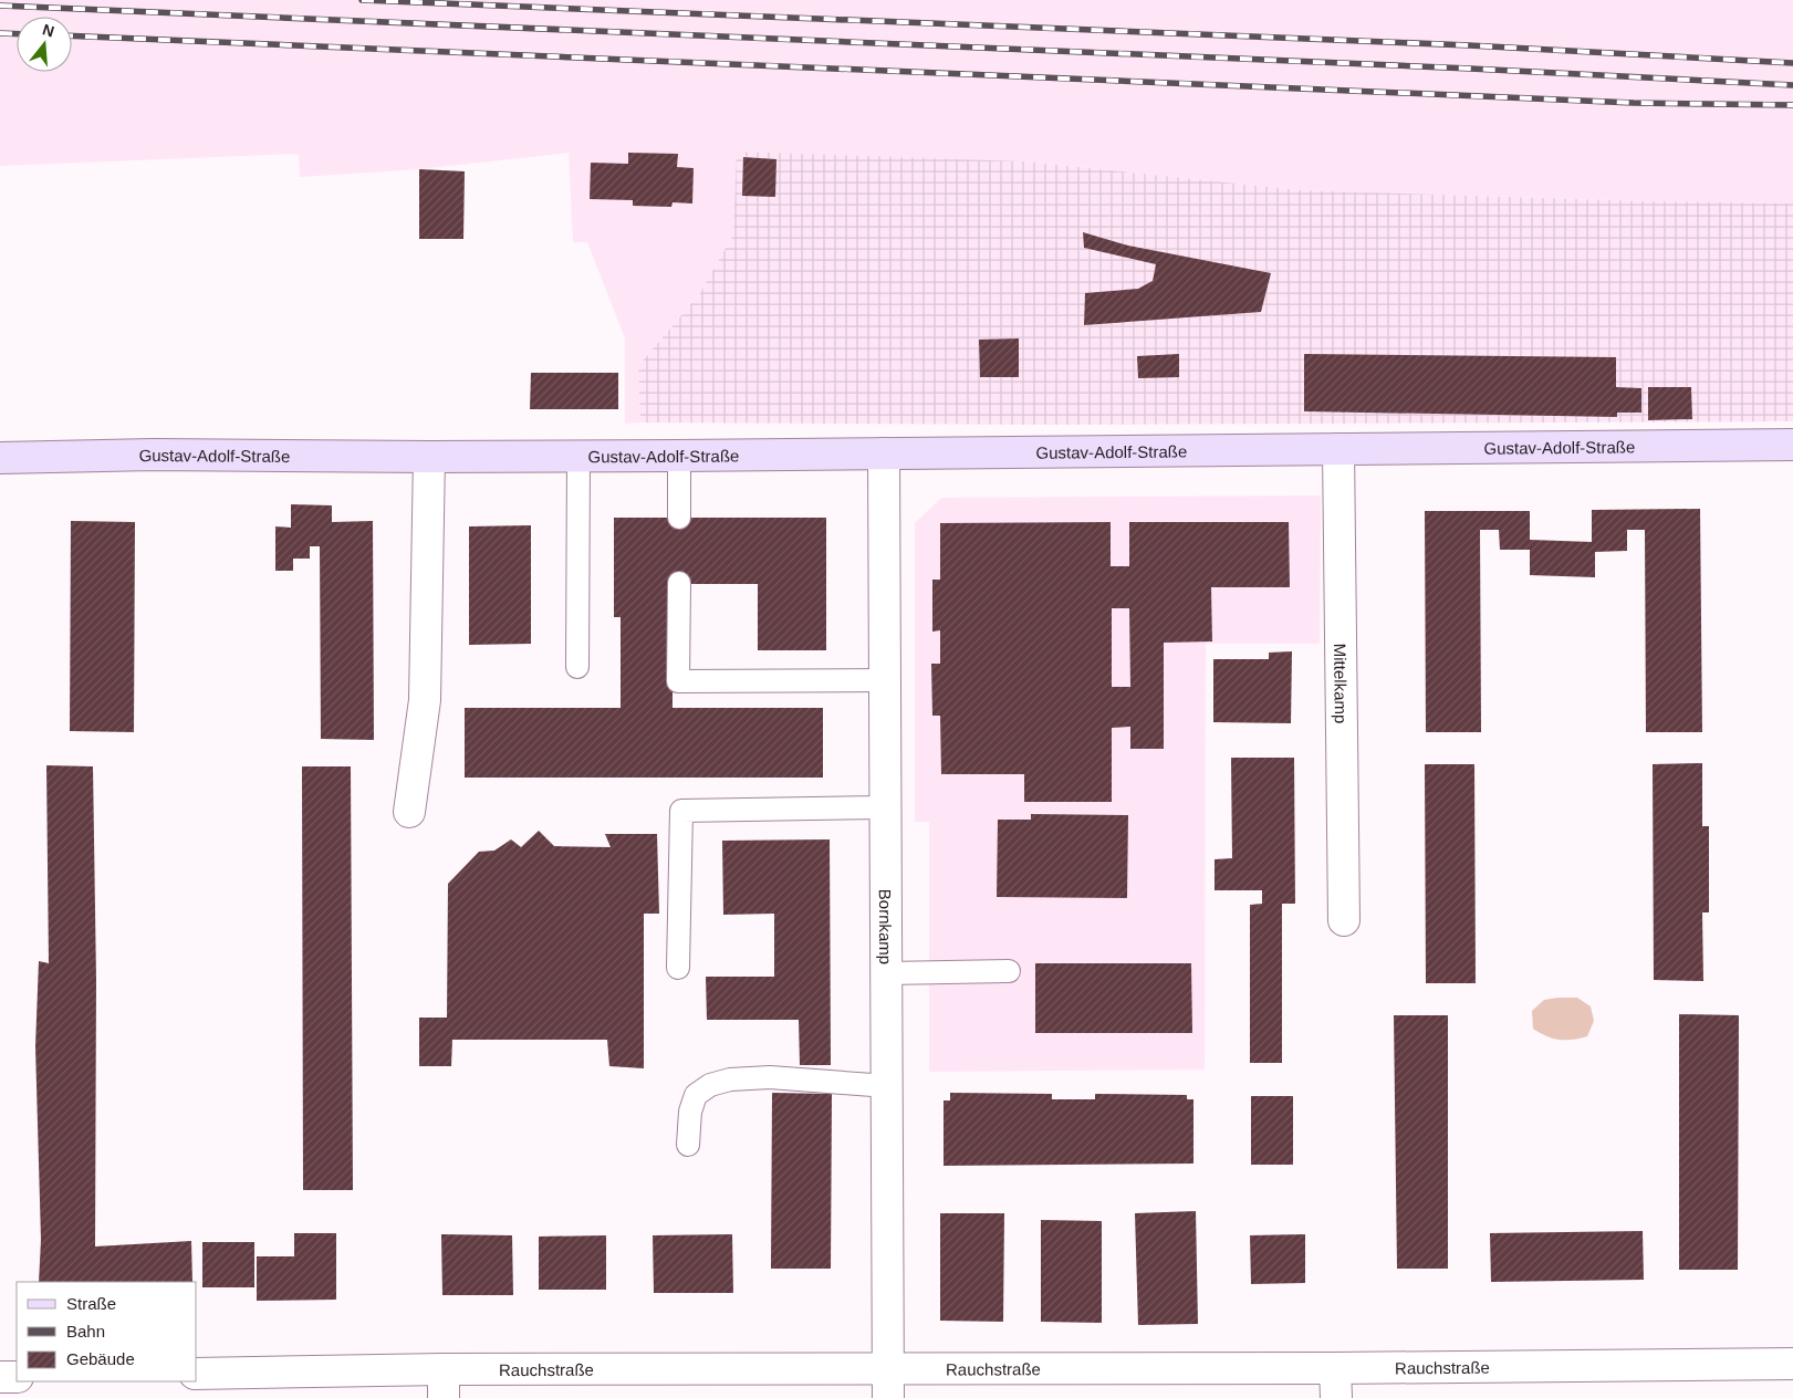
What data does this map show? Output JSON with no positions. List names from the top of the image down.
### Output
{
  "streets": {
    "street": [
      "Gustav-Adolf-Straße",
      "Mittelkamp",
      "Bornkamp",
      "Rauchstraße"
    ]
  },
  "crossings": [
    ["Gustav-Adolf-Straße", "Mittelkamp"],
    ["Gustav-Adolf-Straße", "Bornkamp"],
    ["Bornkamp", "Rauchstraße"]
  ],
  "legend": ["Straße", "Bahn", "Gebäude"],
  "north": "top"
}
